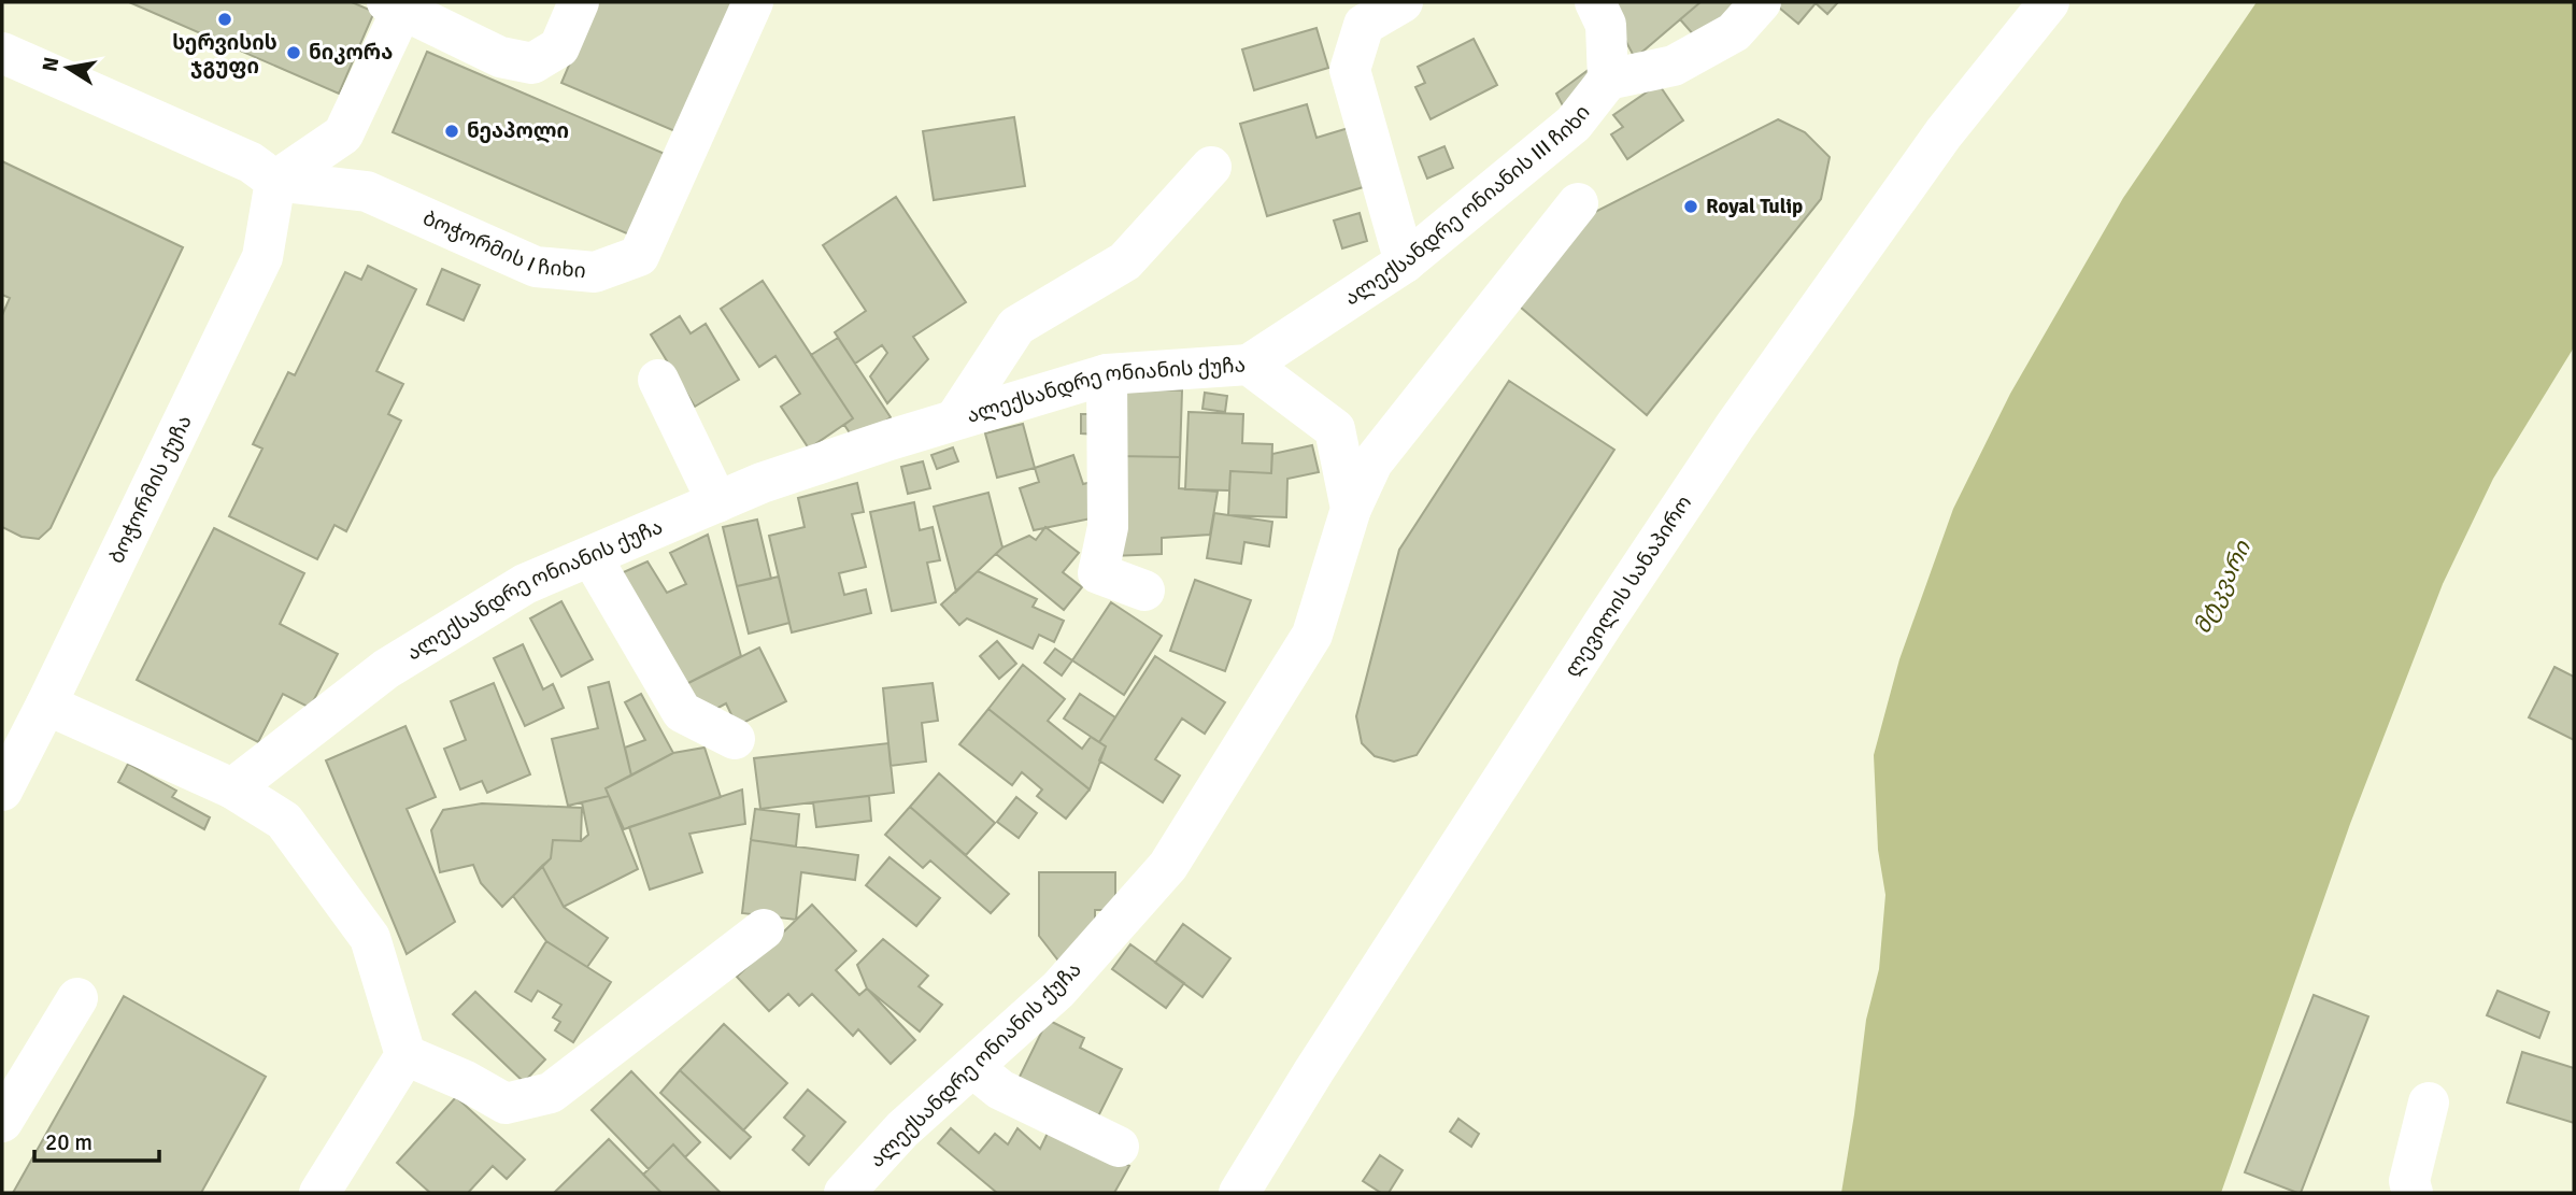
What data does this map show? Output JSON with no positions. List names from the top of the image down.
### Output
{
  "streets": {
    "street": [
      "ალექსანდრე ონიანის III ჩიხი",
      "ბოჭორმის I ჩიხი",
      "ალექსანდრე ონიანის ქუჩა",
      "ბოჭორმის ქუჩა",
      "ლევილის სანაპირო"
    ]
  },
  "crossings": [
    ["ალექსანდრე ონიანის III ჩიხი", "ალექსანდრე ონიანის ქუჩა"],
    ["ბოჭორმის I ჩიხი", "ბოჭორმის ქუჩა"]
  ],
  "water": ["მტკვარი"],
  "places": [
    "სერვისის ჯგუფი",
    "ნიკორა",
    "ნეაპოლი",
    "Royal Tulip"
  ],
  "scale_bar": "20 m",
  "north": "left"
}
